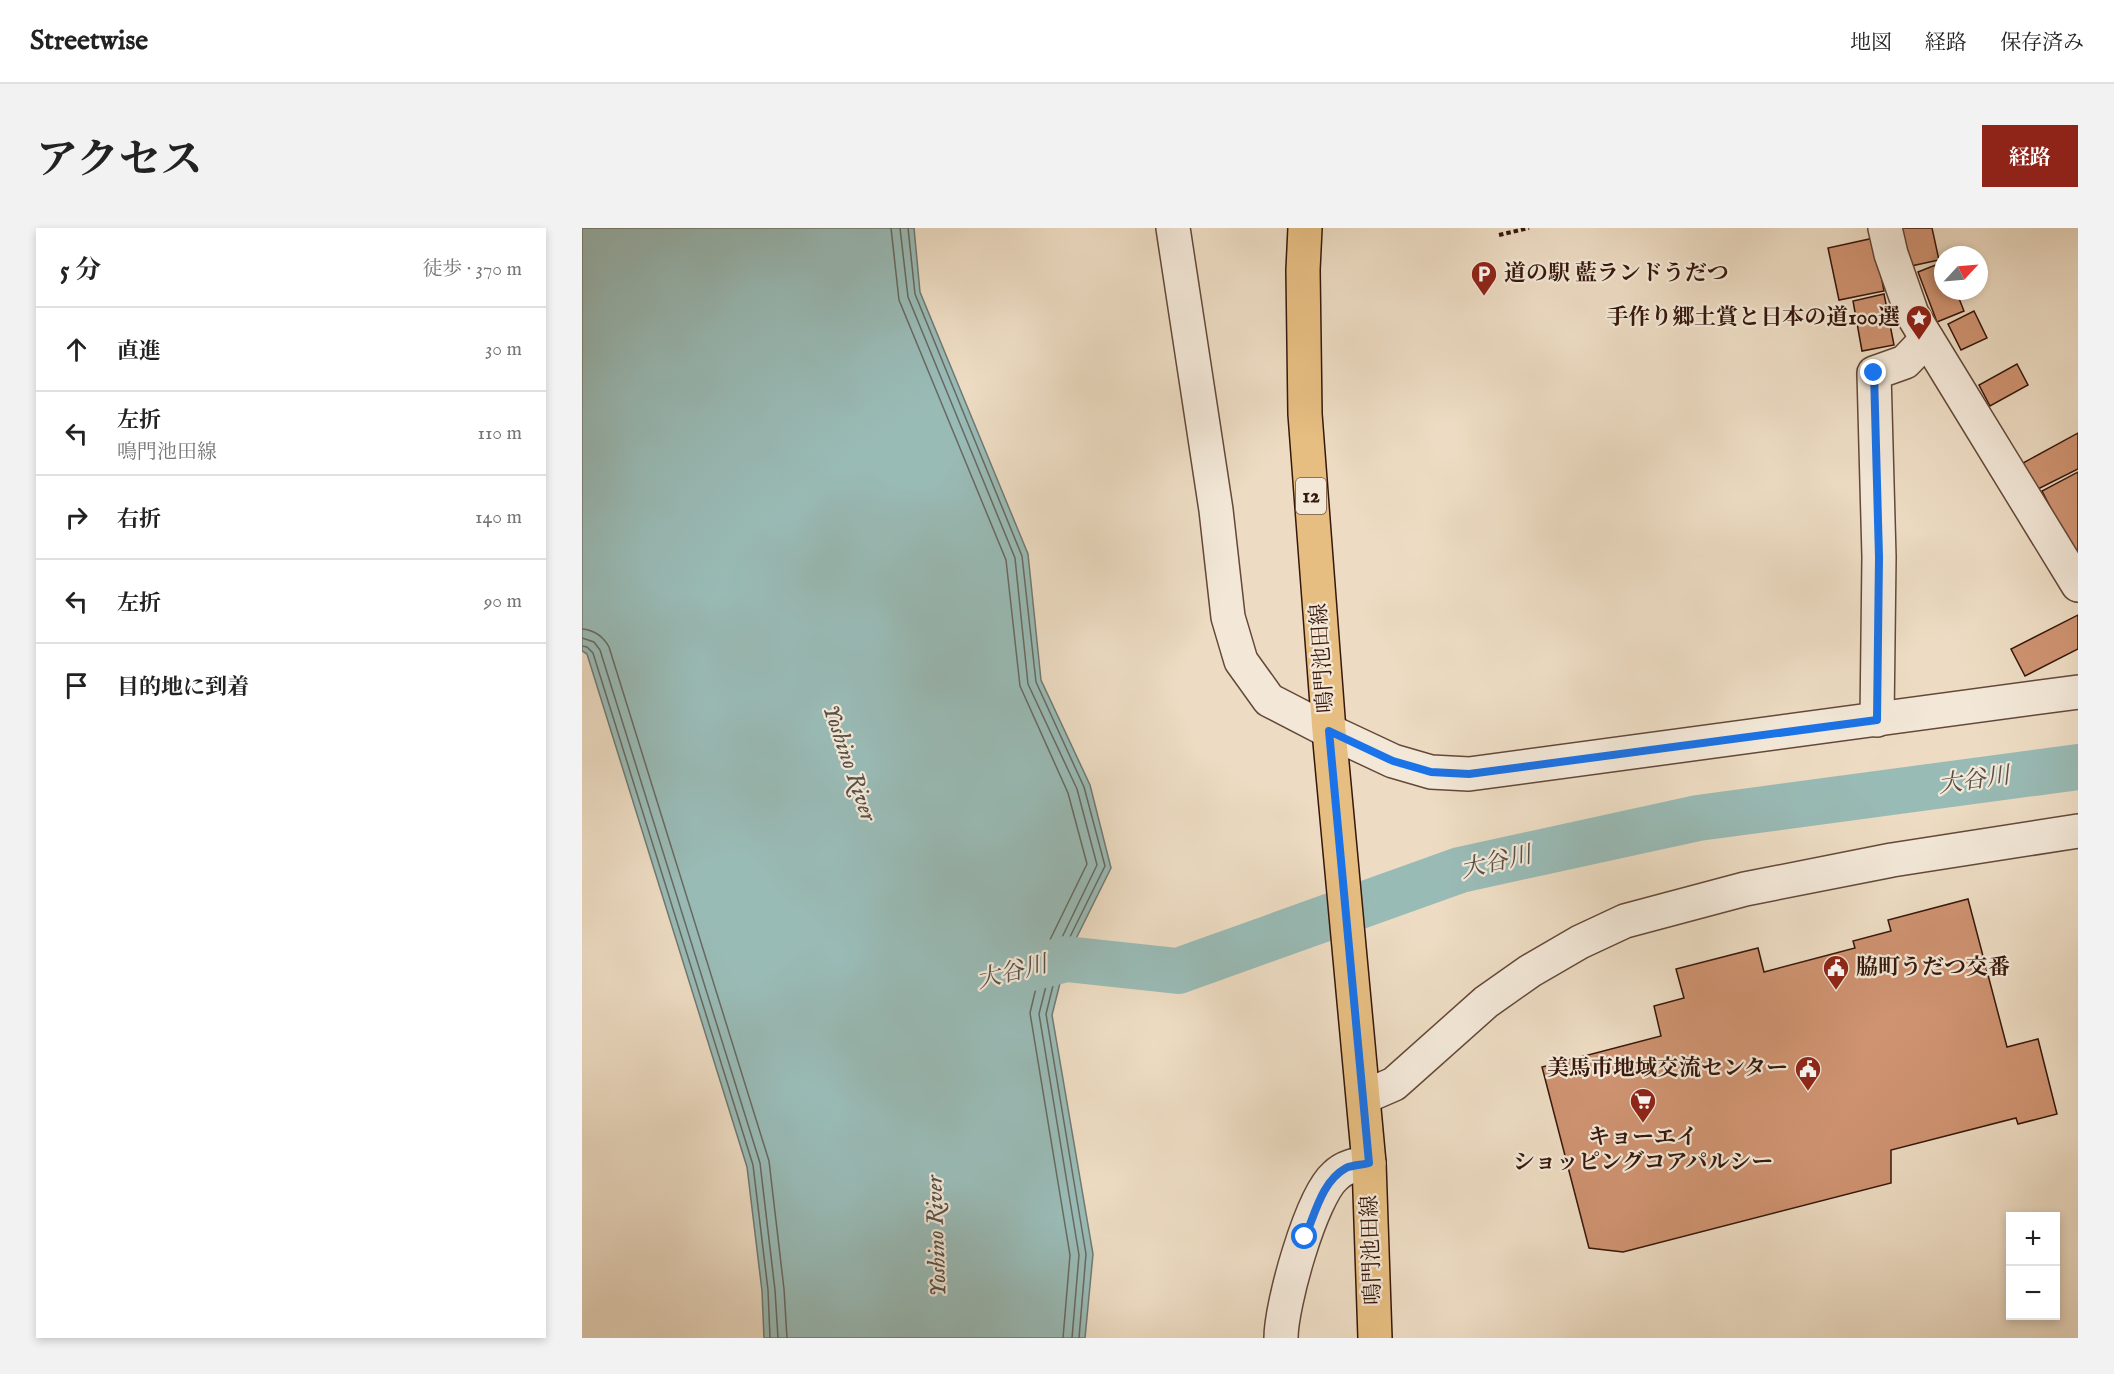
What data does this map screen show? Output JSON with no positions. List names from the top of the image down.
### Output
{
  "streets": {
    "main road": ["12", "鳴門池田線"]
  },
  "water": ["Yoshino River", "大谷川"],
  "places": {
    "parking": ["道の駅 藍ランドうだつ"],
    "place": ["手作り郷土賞と日本の道100選"],
    "public building": ["脇町うだつ交番", "美馬市地域交流センター"],
    "supermarket": ["キョーエイ ショッピングコアパルシー"]
  },
  "north": "top right",
  "page": {
    "header": "Streetwise",
    "nav": ["地図", "経路", "保存済み"],
    "title": "アクセス",
    "buttons": "経路",
    "heading": ["5 分", "徒歩 · 370 m"],
    "list": [
      ["直進", "30 m"],
      ["左折", "鳴門池田線", "110 m"],
      ["右折", "140 m"],
      ["左折", "90 m"],
      "目的地に到着"
    ],
    "map_buttons": ["+", "−"]
  }
}
